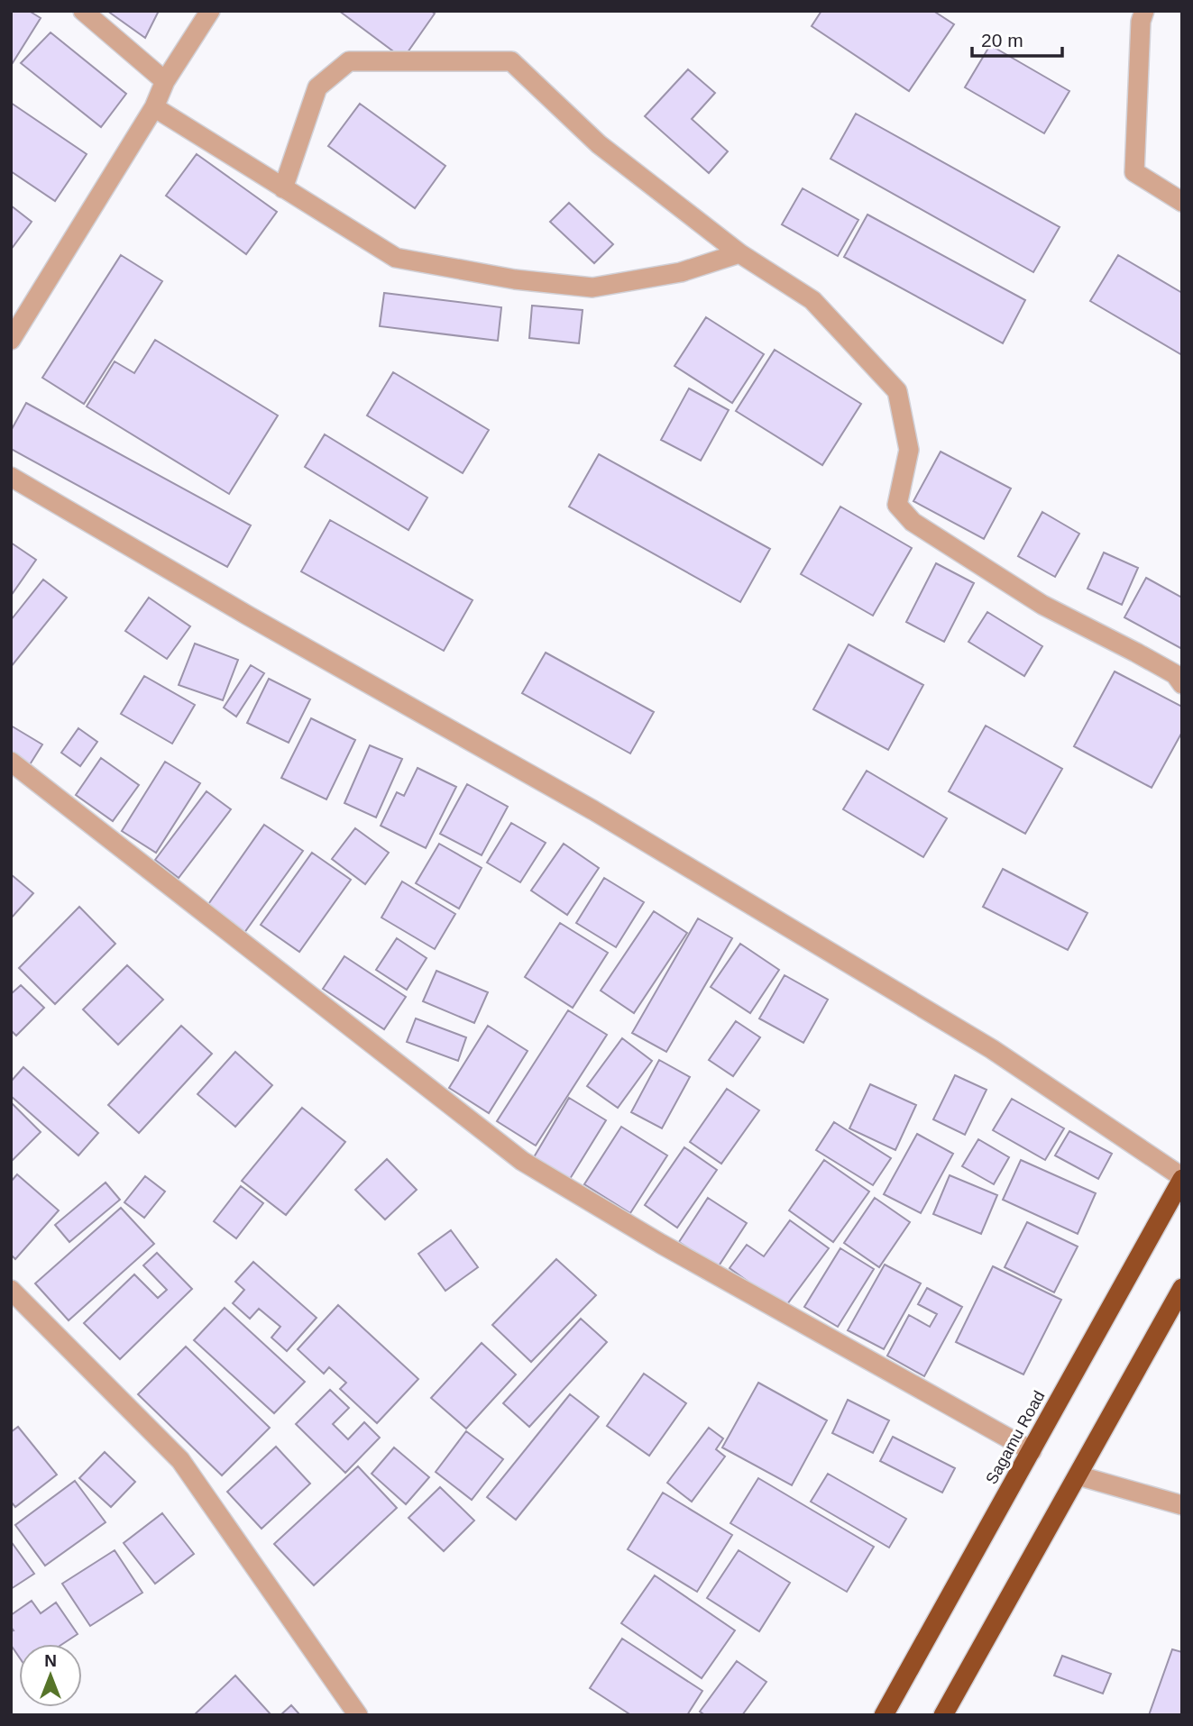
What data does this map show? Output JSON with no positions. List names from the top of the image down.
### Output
{
  "streets": {
    "highway": ["Sagamu Road"]
  },
  "scale_bar": "20 m",
  "north": "top"
}
